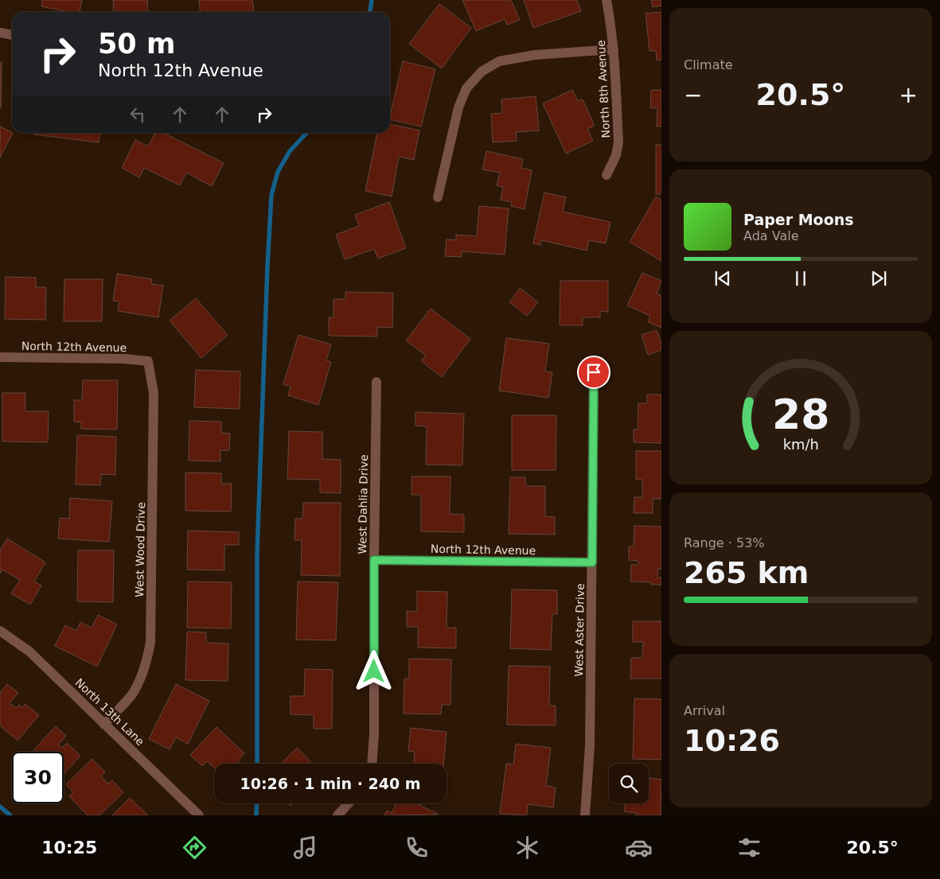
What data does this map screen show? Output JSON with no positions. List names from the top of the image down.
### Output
{
  "streets": {
    "street": [
      "North 8th Avenue",
      "North 12th Avenue",
      "West Dahlia Drive",
      "West Wood Drive",
      "West Aster Drive",
      "North 13th Lane"
    ]
  },
  "crossings": [
    ["North 12th Avenue", "West Dahlia Drive"],
    ["North 12th Avenue", "West Wood Drive"],
    ["North 12th Avenue", "West Aster Drive"],
    ["West Wood Drive", "North 13th Lane"]
  ],
  "page": {
    "tile": [
      "Climate",
      ["Range · 53%", "265 km"],
      ["Arrival", "10:26"]
    ],
    "turn": ["50 m", "North 12th Avenue"],
    "heat": ["−", "20.5°", "+"],
    "song": ["Paper Moons", "Ada Vale"],
    "limit": "30",
    "trip": "10:26 · 1 min · 240 m",
    "tabs": ["10:25", "20.5°"],
    "gauge": ["28", "km/h"]
  }
}
